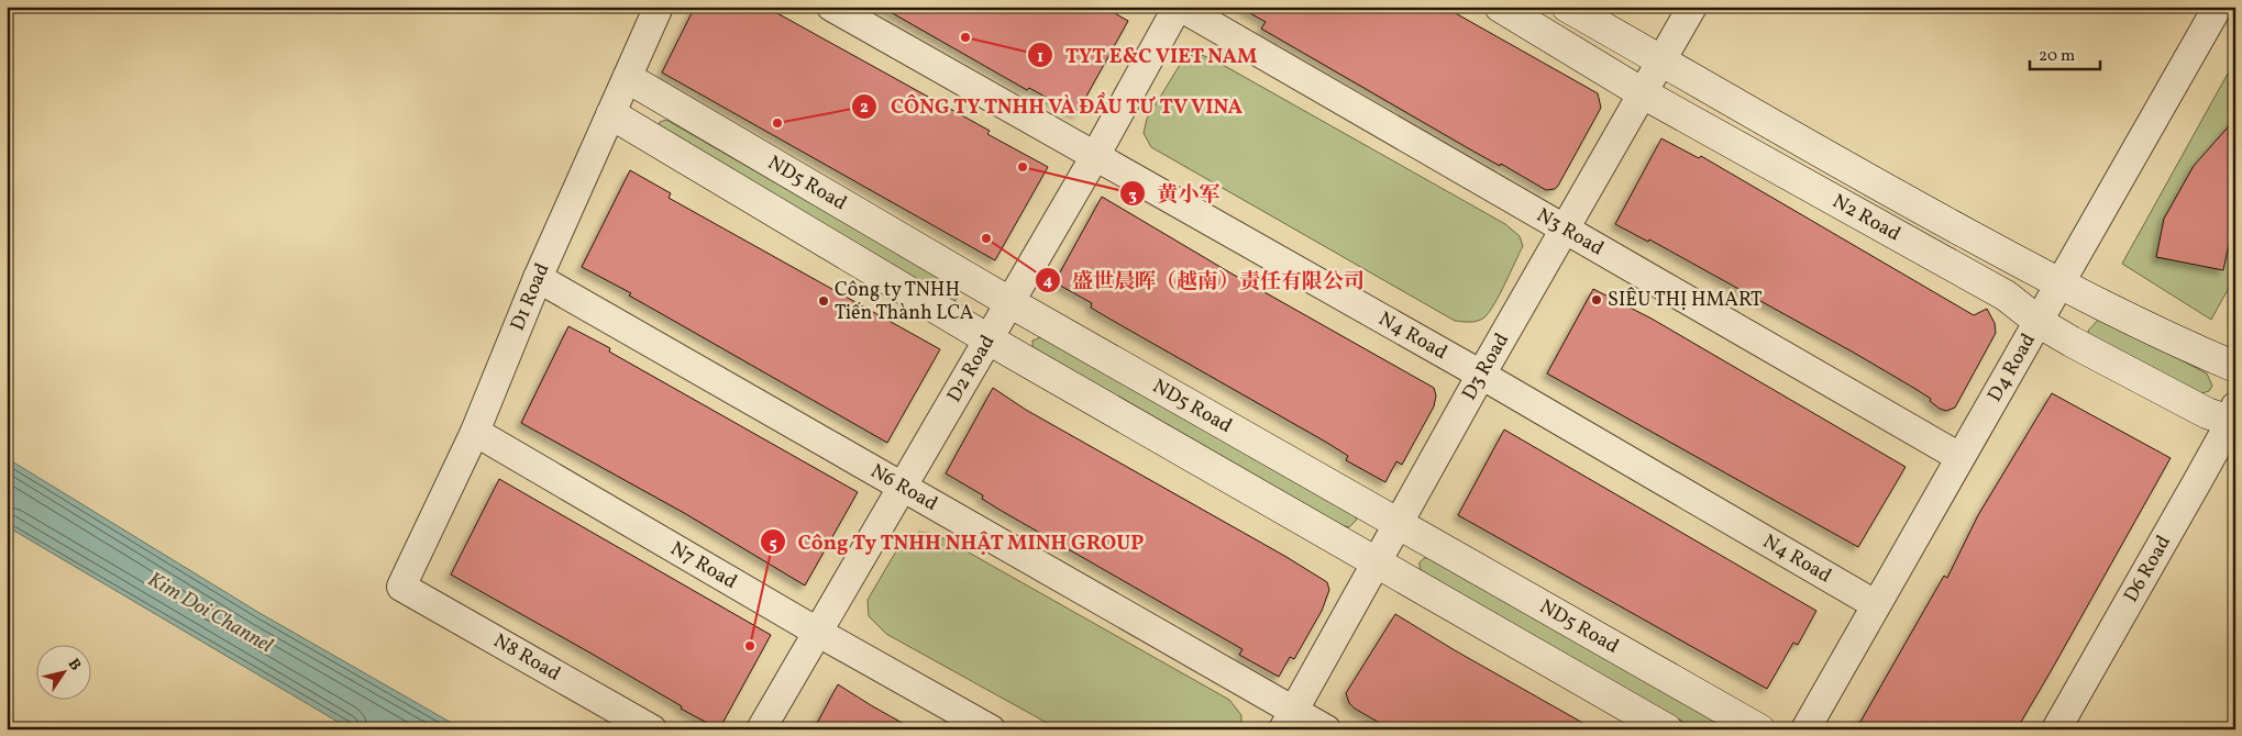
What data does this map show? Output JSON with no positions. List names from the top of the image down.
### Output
{
  "streets": {
    "street": [
      "ND5 Road",
      "N2 Road",
      "N3 Road",
      "D1 Road",
      "N4 Road",
      "D3 Road",
      "D4 Road",
      "D2 Road",
      "N6 Road",
      "N7 Road",
      "D6 Road",
      "N8 Road"
    ]
  },
  "crossings": [
    ["ND5 Road", "D1 Road"],
    ["ND5 Road", "D3 Road"],
    ["ND5 Road", "D2 Road"],
    ["N2 Road", "D3 Road"],
    ["N2 Road", "D4 Road"],
    ["N2 Road", "D6 Road"],
    ["N3 Road", "D3 Road"],
    ["N3 Road", "D4 Road"],
    ["N3 Road", "D2 Road"],
    ["D1 Road", "N6 Road"],
    ["D1 Road", "N7 Road"],
    ["D1 Road", "N8 Road"],
    ["N4 Road", "D3 Road"],
    ["N4 Road", "D4 Road"],
    ["N4 Road", "D2 Road"],
    ["D3 Road", "N6 Road"],
    ["D2 Road", "N6 Road"],
    ["D2 Road", "N7 Road"]
  ],
  "water": ["Kim Doi Channel"],
  "places": [
    "TYT E&C VIET NAM",
    "CÔNG TY TNHH VÀ ĐẦU TƯ TV VINA",
    "黄小军",
    "盛世晨晖（越南）责任有限公司",
    "SIÊU THỊ HMART",
    "Công ty TNHH Tiến Thành LCA",
    "Công Ty TNHH NHẬT MINH GROUP"
  ],
  "scale_bar": "20 m",
  "north": "top right"
}
